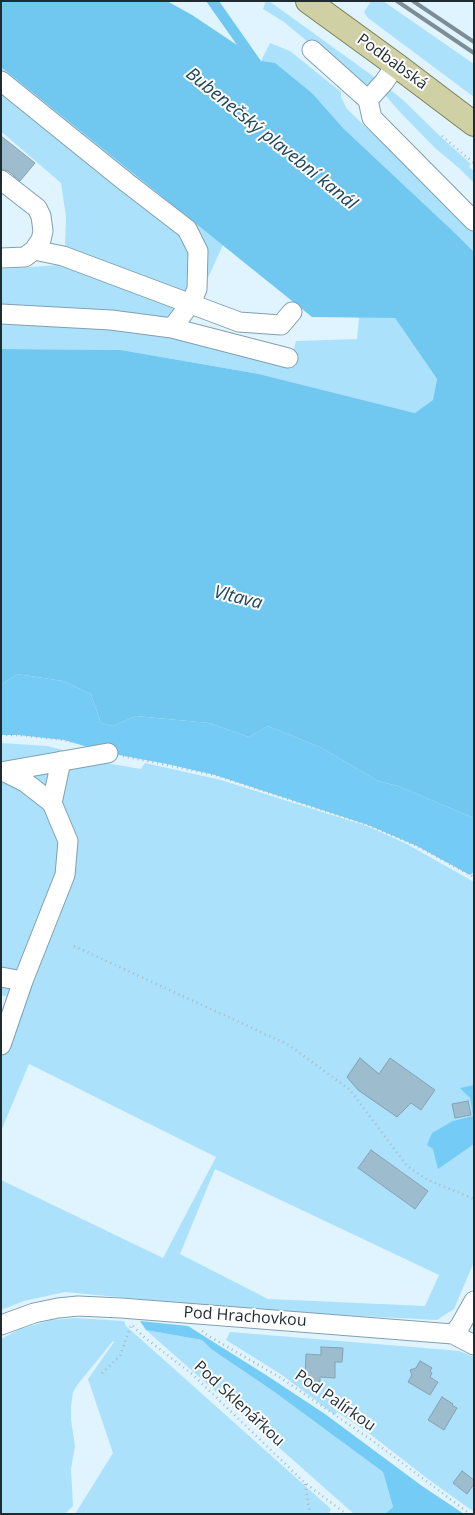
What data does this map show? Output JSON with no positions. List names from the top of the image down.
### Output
{
  "streets": {
    "main road": ["Podbabská"],
    "street": ["Pod Hrachovkou"],
    "path": ["Pod Palírkou", "Pod Sklenářkou"]
  },
  "crossings": [
    ["Pod Hrachovkou", "Pod Palírkou"]
  ],
  "water": ["Bubenečský plavební kanál", "Vltava"]
}
